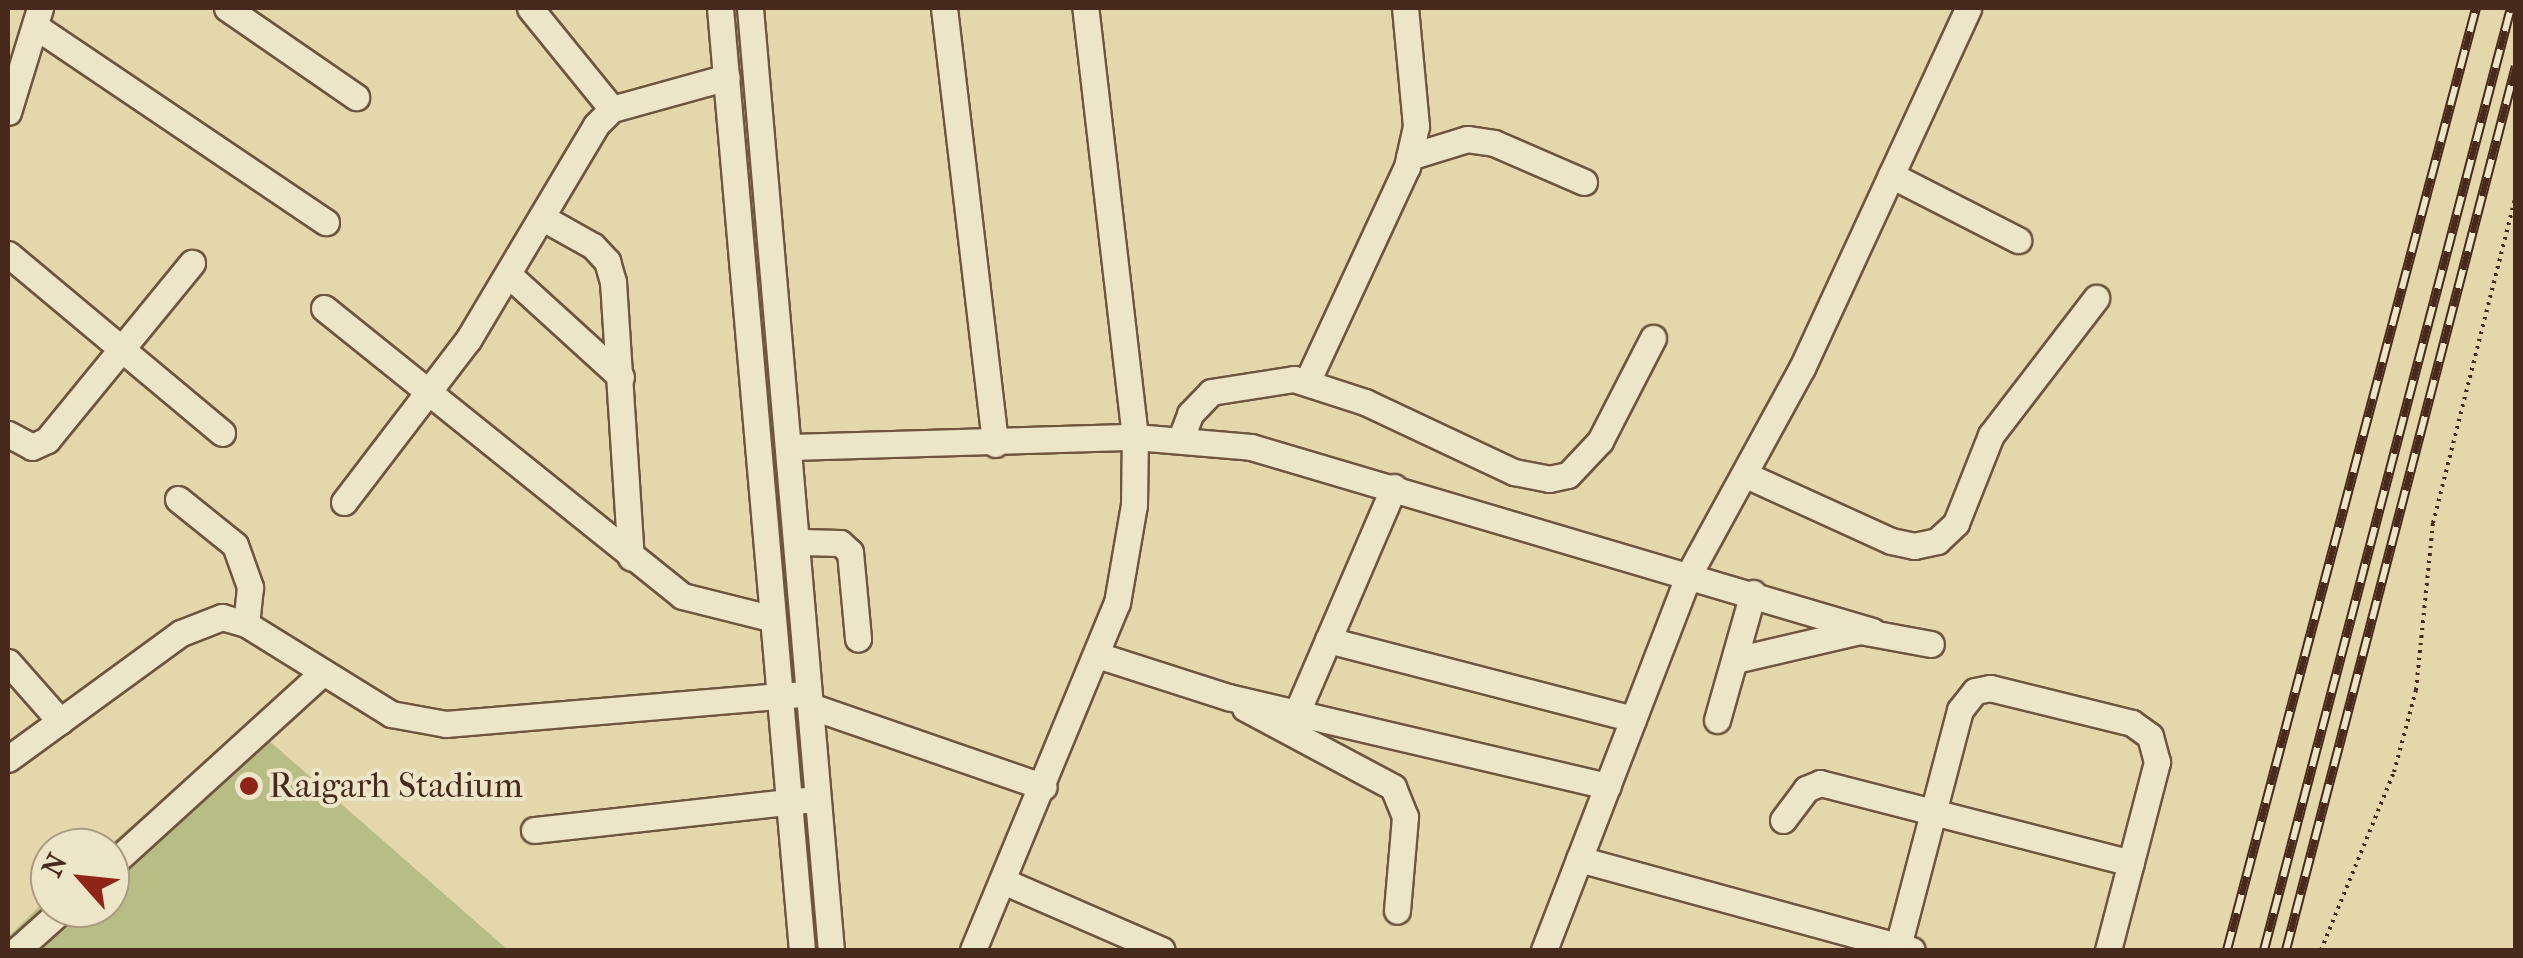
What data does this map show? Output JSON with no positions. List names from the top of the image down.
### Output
{
  "places": ["Raigarh Stadium"],
  "north": "top left"
}
